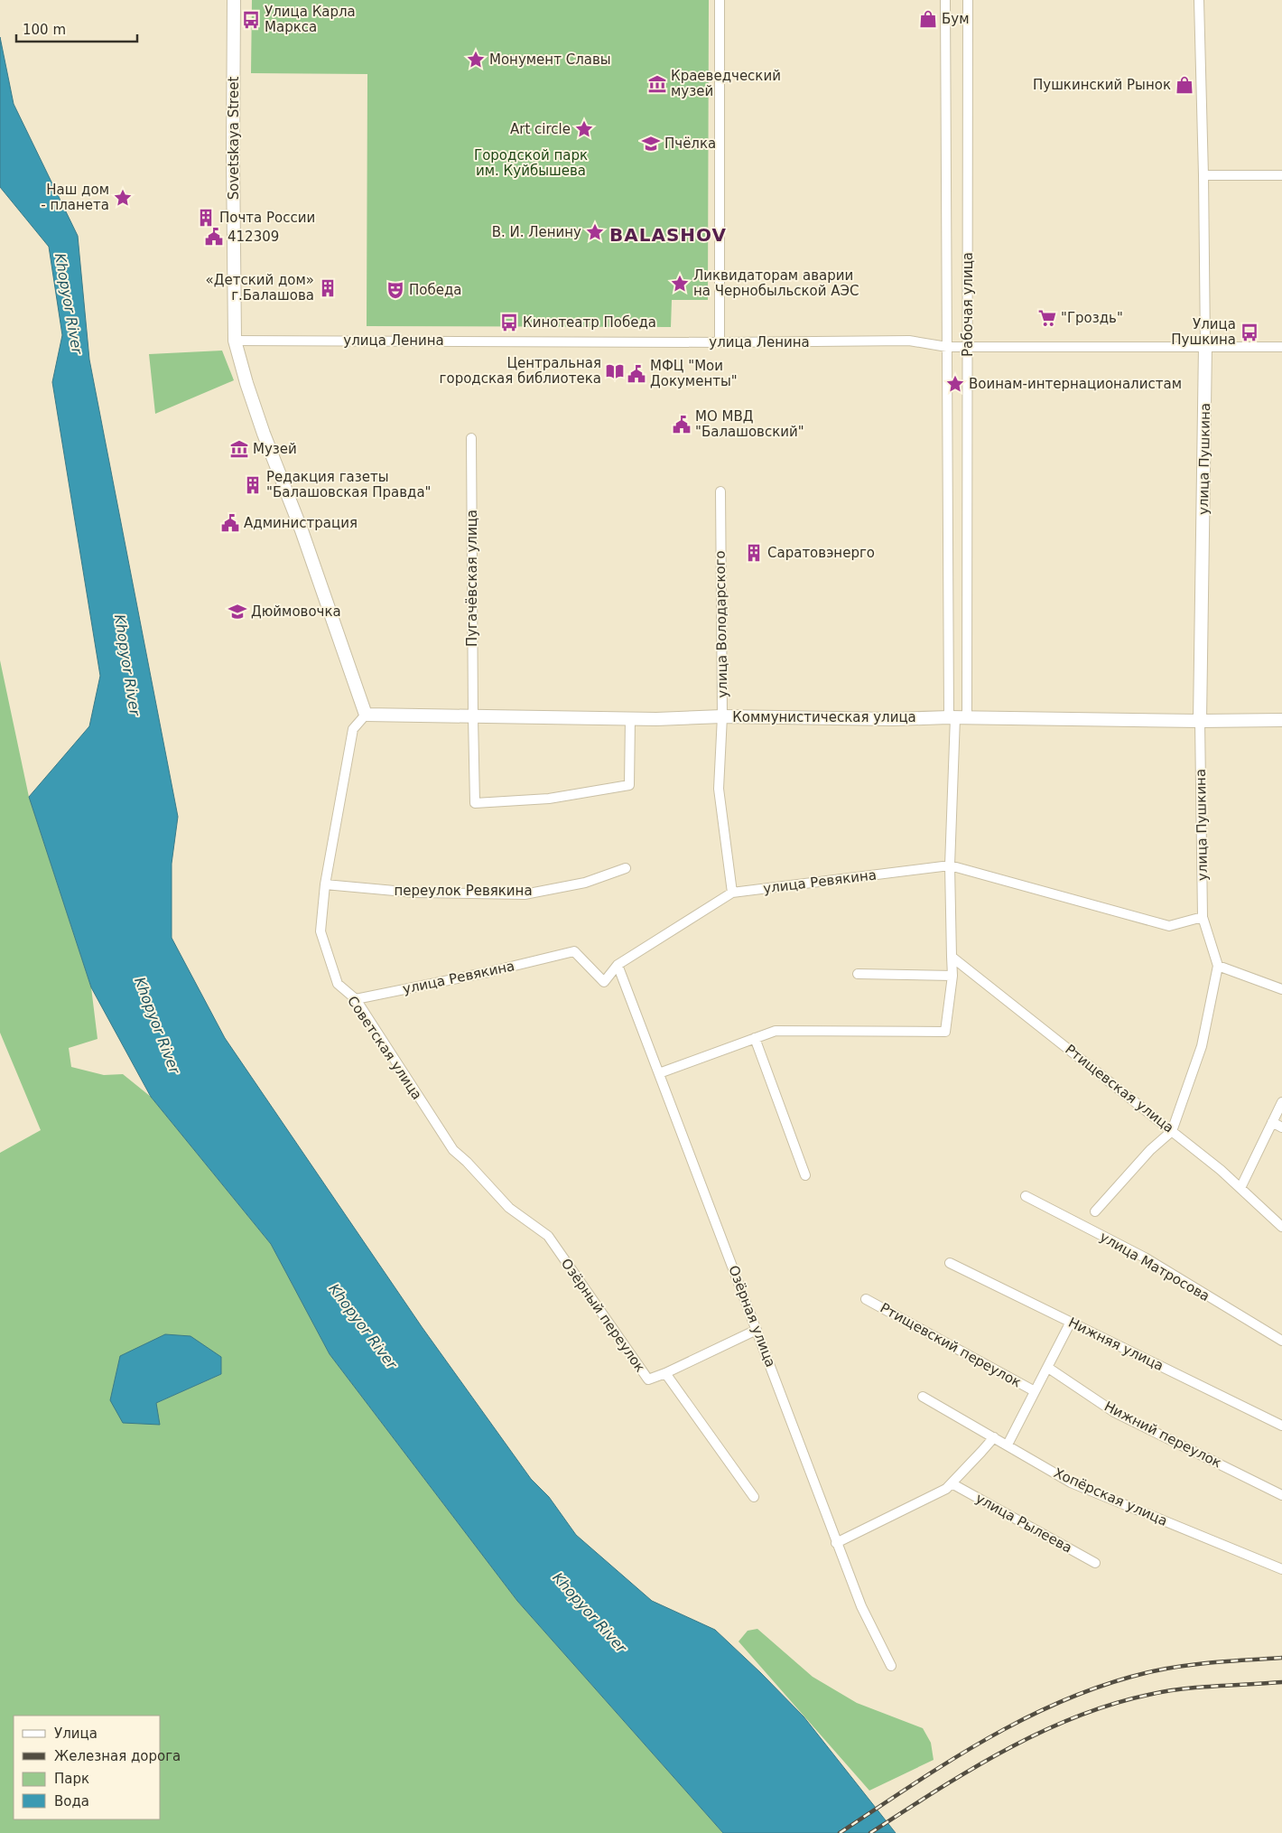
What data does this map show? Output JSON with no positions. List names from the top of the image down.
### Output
{
  "streets": {
    "street": [
      "Sovetskaya Street",
      "Рабочая улица",
      "улица Ленина",
      "улица Пушкина",
      "Пугачёвская улица",
      "улица Володарского",
      "Коммунистическая улица",
      "улица Ревякина",
      "переулок Ревякина",
      "Советская улица",
      "Ртищевская улица",
      "улица Матросова",
      "Озёрный переулок",
      "Озёрная улица",
      "Нижняя улица",
      "Ртищевский переулок",
      "Нижний переулок",
      "Хопёрская улица",
      "улица Рылеева"
    ]
  },
  "crossings": [
    ["Sovetskaya Street", "улица Ленина"],
    ["Sovetskaya Street", "Коммунистическая улица"],
    ["Sovetskaya Street", "Советская улица"],
    ["Рабочая улица", "улица Ленина"],
    ["Рабочая улица", "Коммунистическая улица"],
    ["улица Ленина", "улица Пушкина"],
    ["улица Пушкина", "Коммунистическая улица"],
    ["улица Пушкина", "улица Ревякина"],
    ["Пугачёвская улица", "Коммунистическая улица"],
    ["улица Володарского", "Коммунистическая улица"],
    ["улица Володарского", "улица Ревякина"],
    ["Коммунистическая улица", "Советская улица"],
    ["улица Ревякина", "Советская улица"],
    ["улица Ревякина", "Озёрная улица"],
    ["переулок Ревякина", "Советская улица"],
    ["Советская улица", "Озёрный переулок"],
    ["Озёрный переулок", "Озёрная улица"]
  ],
  "districts": ["BALASHOV"],
  "water": ["Khopyor River"],
  "parks": ["Городской парк им. Куйбышева"],
  "places": {
    "shop": ["Бум", "Пушкинский Рынок"],
    "bus stop": ["Улица Карла Маркса", "Кинотеатр Победа", "Улица Пушкина"],
    "place": [
      "Монумент Славы",
      "Art circle",
      "Наш дом - планета",
      "В. И. Ленину",
      "Ликвидаторам аварии на Чернобыльской АЭС",
      "Воинам-интернационалистам"
    ],
    "museum": ["Краеведческий музей", "Музей"],
    "school or university": ["Пчёлка", "Дюймовочка"],
    "building": [
      "Почта России",
      "«Детский дом» г.Балашова",
      "Редакция газеты \"Балашовская Правда\"",
      "Саратовэнерго"
    ],
    "public building": [
      "412309",
      "МФЦ \"Мои Документы\"",
      "МО МВД \"Балашовский\"",
      "Администрация"
    ],
    "theatre": ["Победа"],
    "supermarket": ["\"Гроздь\""],
    "library": ["Центральная городская библиотека"]
  },
  "legend": [
    "Улица",
    "Железная дорога",
    "Парк",
    "Вода"
  ],
  "scale_bar": "100 m"
}
